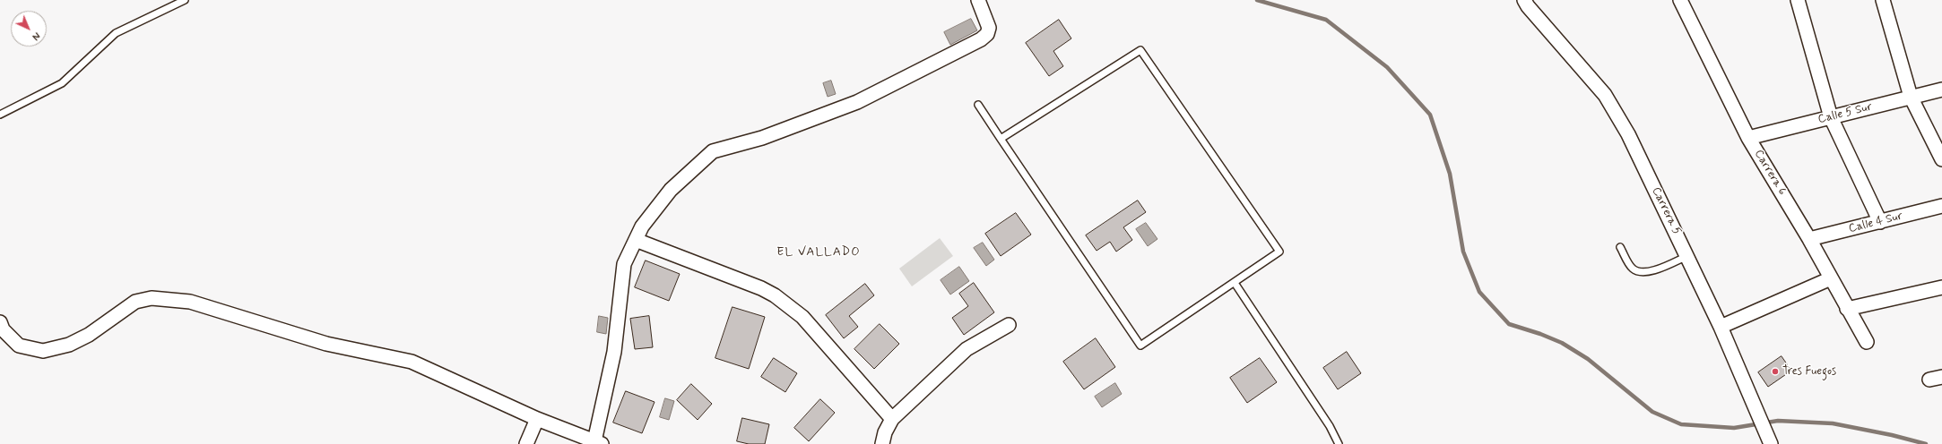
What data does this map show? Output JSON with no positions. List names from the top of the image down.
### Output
{
  "streets": {
    "street": [
      "Calle 5 Sur",
      "Carrera 6",
      "Carrera 5",
      "Calle 4 Sur"
    ]
  },
  "crossings": [
    ["Calle 5 Sur", "Carrera 6"],
    ["Carrera 6", "Calle 4 Sur"]
  ],
  "districts": ["EL VALLADO"],
  "places": ["Tres Fuegos"],
  "north": "bottom right"
}
